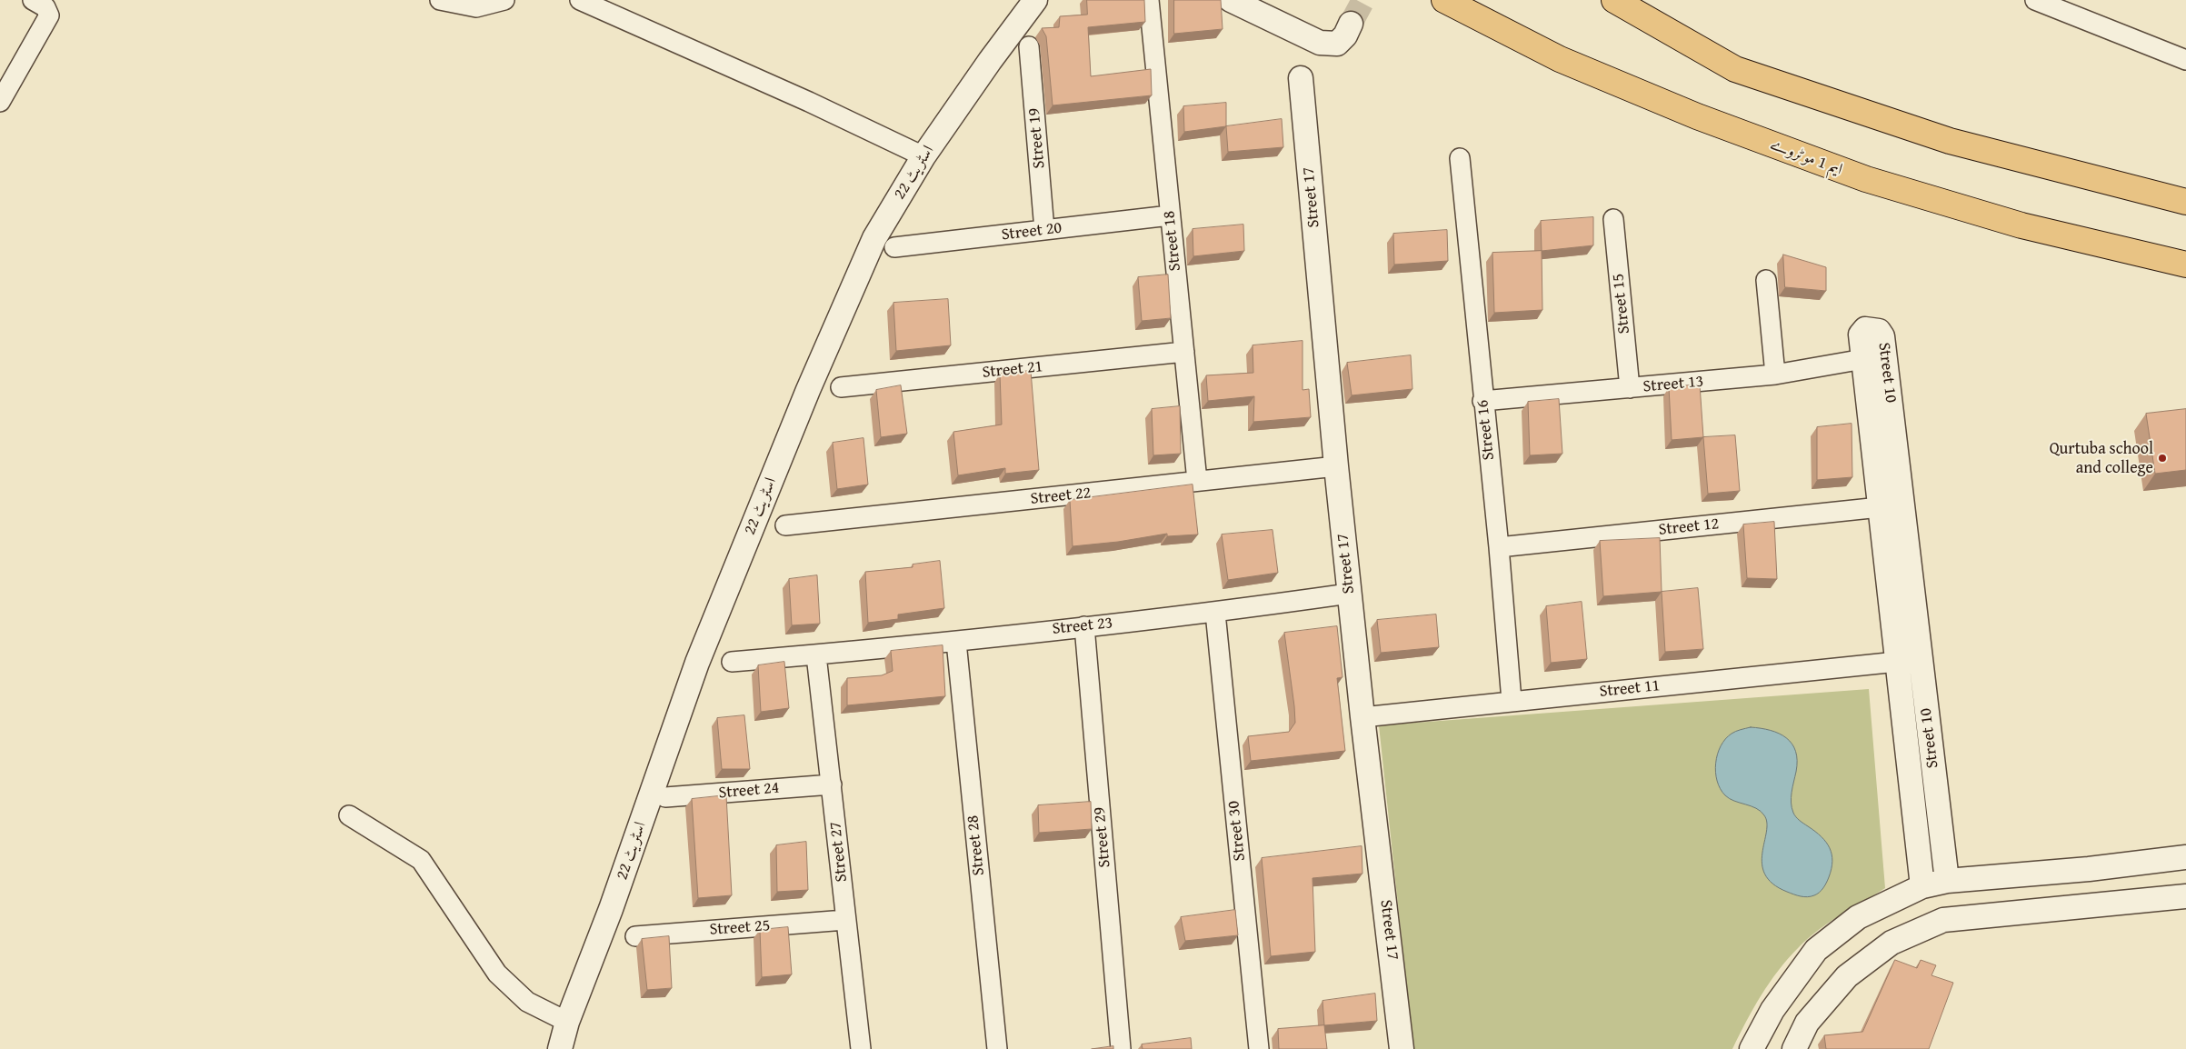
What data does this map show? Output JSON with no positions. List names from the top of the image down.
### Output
{
  "streets": {
    "highway": ["ایم 1 موٹروے"],
    "street": [
      "Street 19",
      "اسٹریٹ 22",
      "Street 17",
      "Street 20",
      "Street 18",
      "Street 15",
      "Street 21",
      "Street 10",
      "Street 13",
      "Street 16",
      "Street 22",
      "Street 12",
      "Street 23",
      "Street 11",
      "Street 24",
      "Street 30",
      "Street 29",
      "Street 28",
      "Street 27",
      "Street 25"
    ]
  },
  "crossings": [
    ["Street 19", "Street 20"],
    ["Street 17", "Street 22"],
    ["Street 17", "Street 23"],
    ["Street 17", "Street 11"],
    ["Street 20", "Street 18"],
    ["Street 18", "Street 21"],
    ["Street 18", "Street 22"],
    ["Street 15", "Street 13"],
    ["Street 10", "Street 13"],
    ["Street 10", "Street 12"],
    ["Street 10", "Street 11"],
    ["Street 13", "Street 16"],
    ["Street 16", "Street 12"],
    ["Street 16", "Street 11"],
    ["Street 23", "Street 30"],
    ["Street 23", "Street 29"],
    ["Street 23", "Street 28"],
    ["Street 23", "Street 27"],
    ["Street 24", "Street 27"],
    ["Street 27", "Street 25"]
  ],
  "places": ["Qurtuba school and college"]
}
